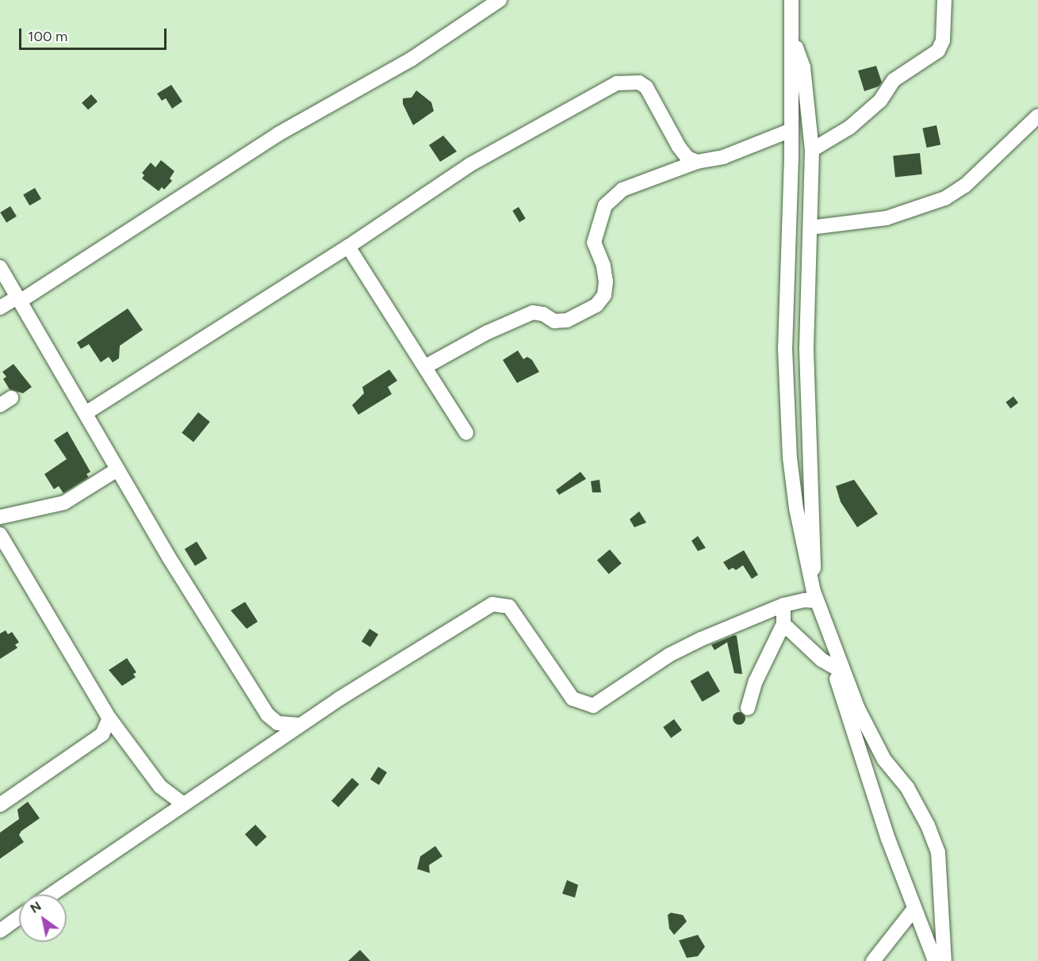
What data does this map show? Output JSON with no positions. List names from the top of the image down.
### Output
{
  "scale_bar": "100 m",
  "north": "top left"
}
